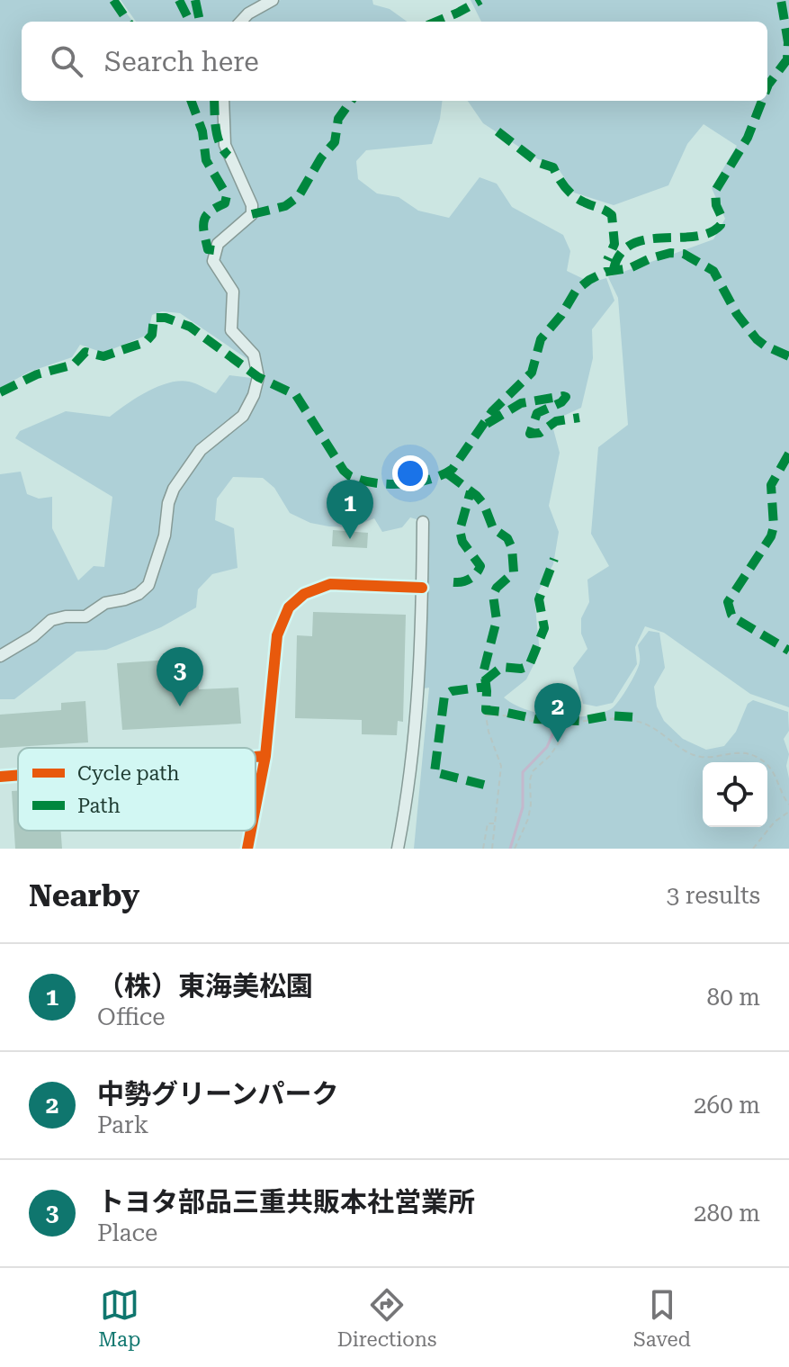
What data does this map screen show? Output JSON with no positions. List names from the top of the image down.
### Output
{
  "legend": ["Cycle path", "Path"],
  "page": {
    "search": "Search here",
    "pins": ["1", "3", "2"],
    "heading": ["Nearby", "3 results"],
    "list": [
      {
        "mark": "1",
        "name": "（株）東海美松園",
        "note": "Office",
        "value": "80 m"
      },
      {
        "mark": "2",
        "name": "中勢グリーンパーク",
        "note": "Park",
        "value": "260 m"
      },
      {
        "mark": "3",
        "name": "トヨタ部品三重共販本社営業所",
        "note": "Place",
        "value": "280 m"
      }
    ],
    "nav": ["Map", "Directions", "Saved"]
  }
}
